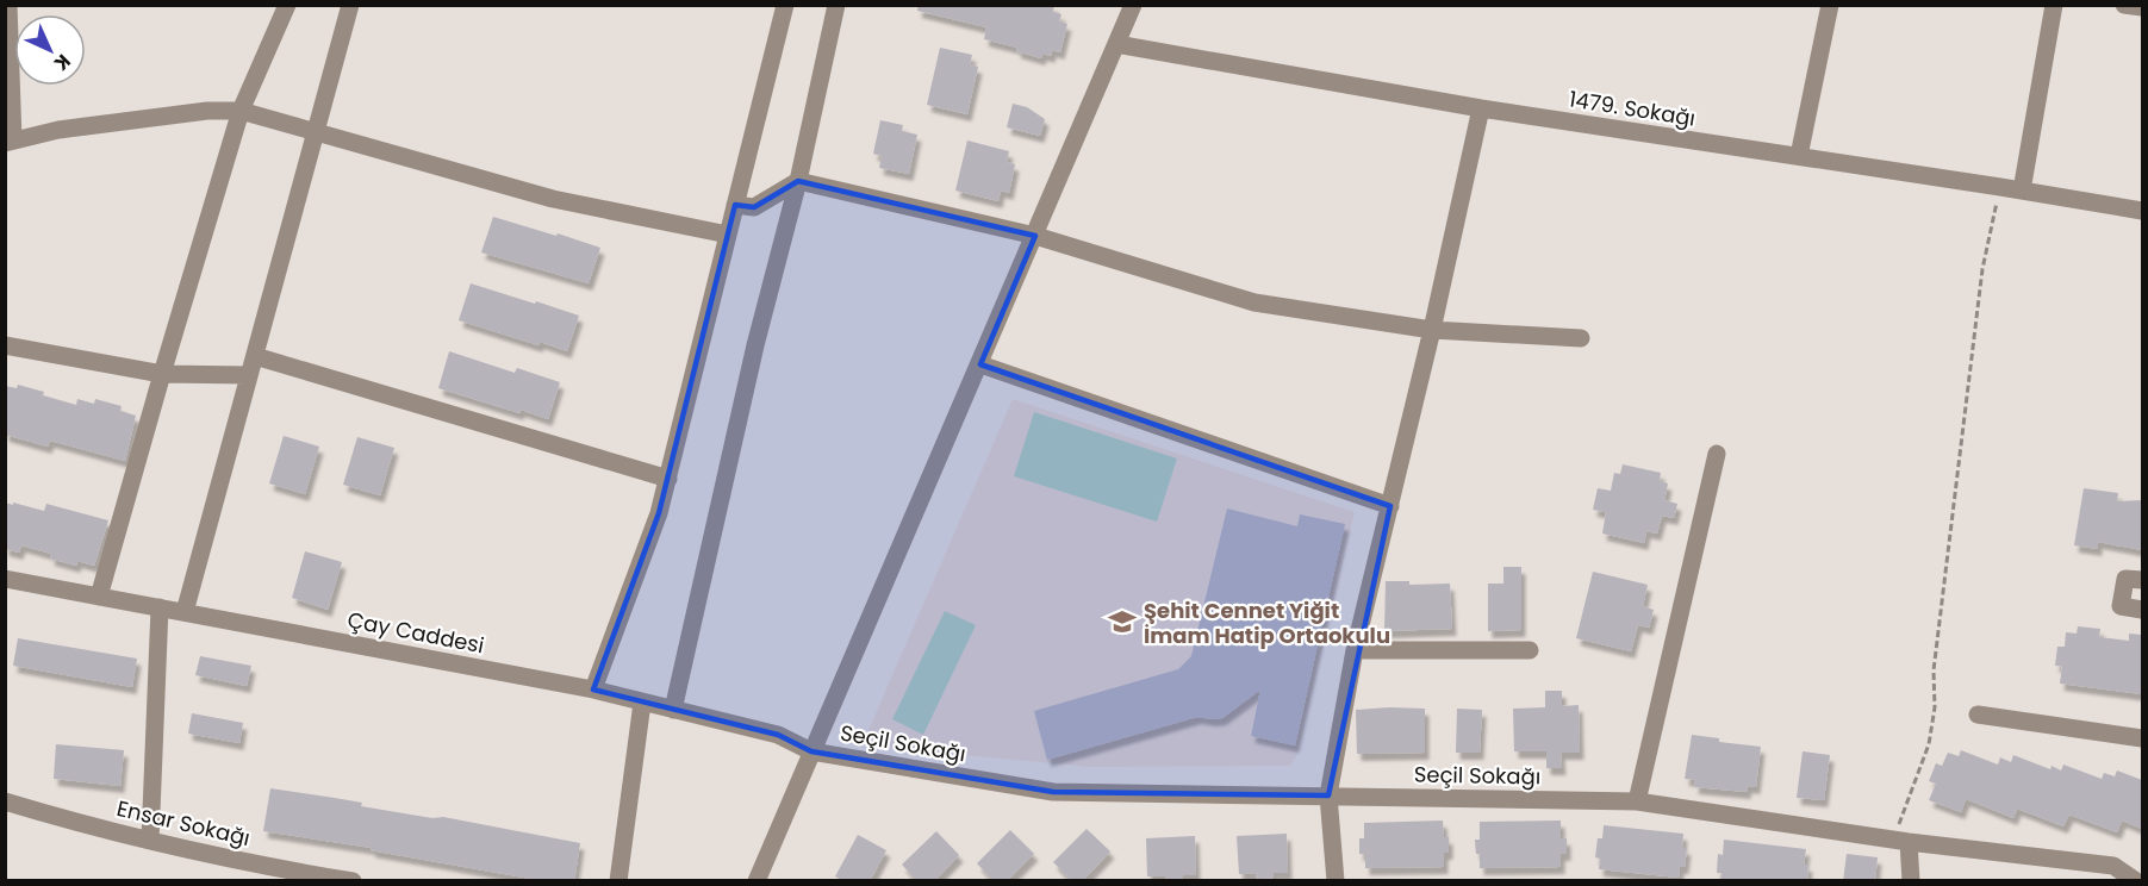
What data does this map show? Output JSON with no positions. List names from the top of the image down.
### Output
{
  "streets": {
    "street": [
      "1479. Sokağı",
      "Çay Caddesi",
      "Seçil Sokağı",
      "Ensar Sokağı"
    ]
  },
  "crossings": [
    ["Çay Caddesi", "Seçil Sokağı"]
  ],
  "places": {
    "school or university": ["Şehit Cennet Yiğit İmam Hatip Ortaokulu"]
  },
  "north": "bottom right"
}
